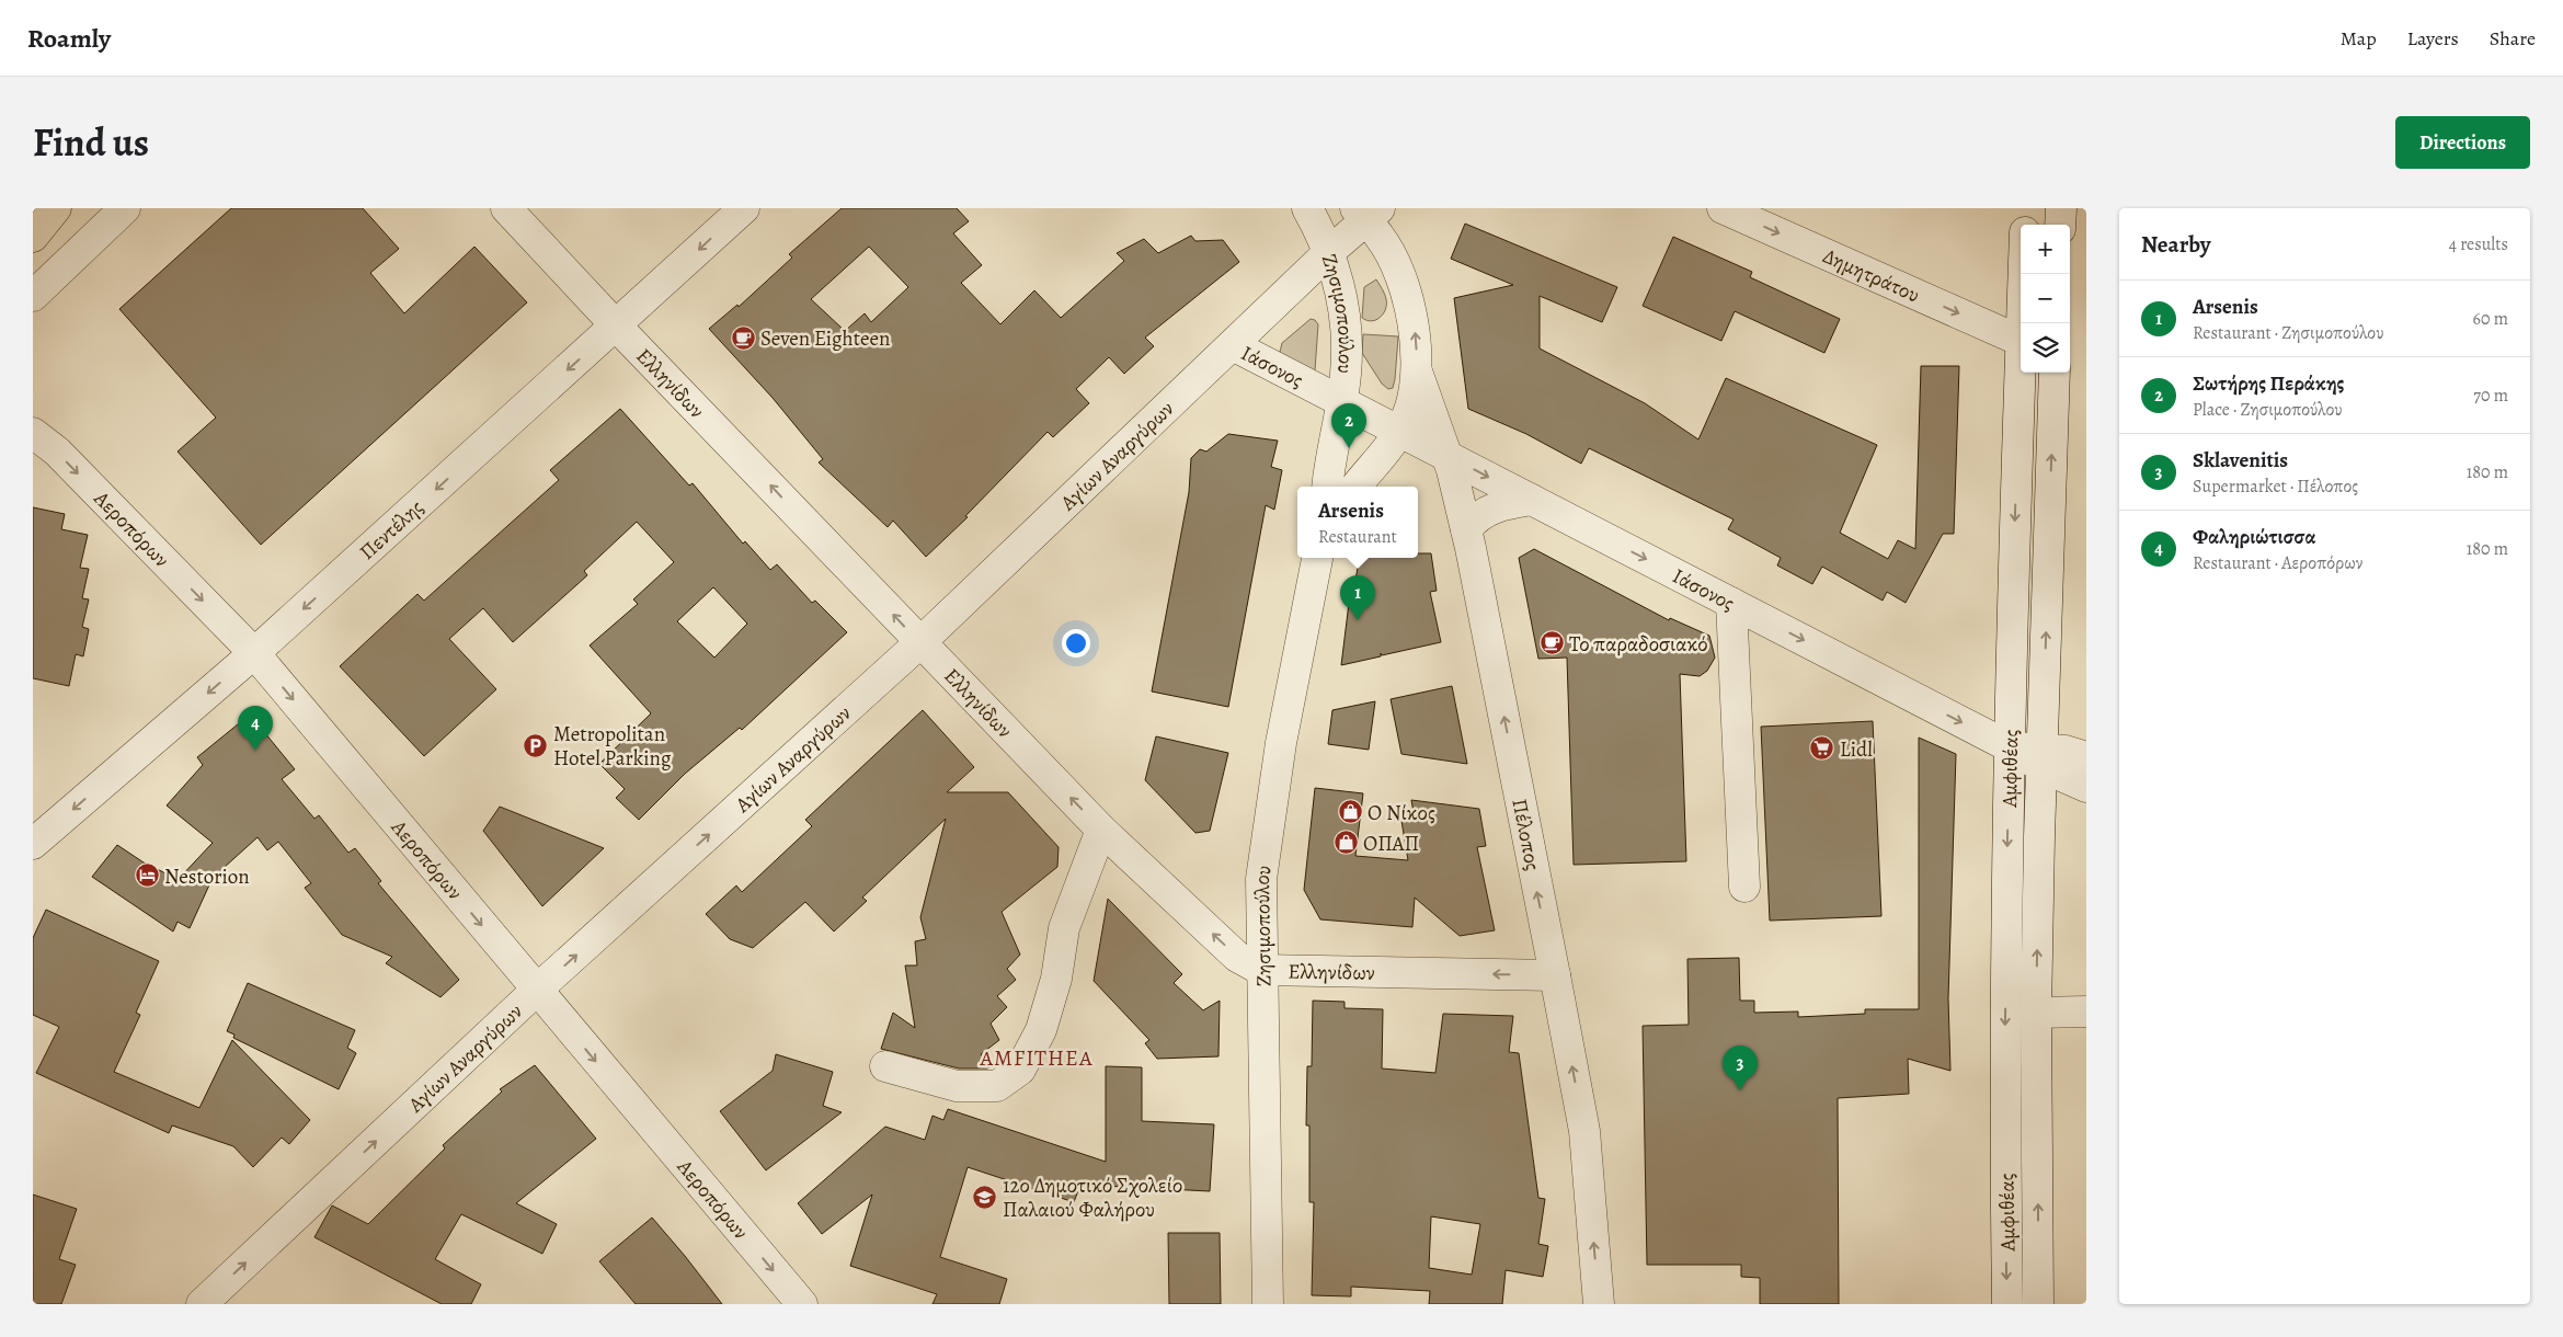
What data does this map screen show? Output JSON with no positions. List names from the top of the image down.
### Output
{
  "streets": {
    "street": [
      "Δημητράτου",
      "Ζησιμοπούλου",
      "Ιάσονος",
      "Ελληνίδων",
      "Αγίων Αναργύρων",
      "Αεροπόρων",
      "Πεντέλης",
      "Αμφιθέας",
      "Πέλοπος"
    ]
  },
  "crossings": [
    ["Δημητράτου", "Αμφιθέας"],
    ["Ζησιμοπούλου", "Ιάσονος"],
    ["Ζησιμοπούλου", "Ελληνίδων"],
    ["Ζησιμοπούλου", "Αγίων Αναργύρων"],
    ["Ιάσονος", "Αγίων Αναργύρων"],
    ["Ιάσονος", "Αμφιθέας"],
    ["Ιάσονος", "Πέλοπος"],
    ["Ελληνίδων", "Αγίων Αναργύρων"],
    ["Ελληνίδων", "Πεντέλης"],
    ["Ελληνίδων", "Πέλοπος"],
    ["Αγίων Αναργύρων", "Αεροπόρων"],
    ["Αεροπόρων", "Πεντέλης"]
  ],
  "one_way": [
    "Δημητράτου",
    "Ιάσονος",
    "Ελληνίδων",
    "Αγίων Αναργύρων",
    "Αεροπόρων",
    "Πεντέλης"
  ],
  "districts": ["AMFITHEA"],
  "places": {
    "cafe": ["Seven Eighteen", "Το παραδοσιακό"],
    "parking": ["Metropolitan Hotel Parking"],
    "supermarket": ["Lidl"],
    "shop": ["Ο Νίκος", "ΟΠΑΠ"],
    "hotel": ["Nestorion"],
    "school or university": ["12ο Δημοτικό Σχολείο Παλαιού Φαλήρου"]
  },
  "page": {
    "header": "Roamly",
    "nav": ["Map", "Layers", "Share"],
    "title": "Find us",
    "buttons": "Directions",
    "heading": ["Nearby", "4 results"],
    "map_buttons": ["+", "−"],
    "list": [
      {
        "mark": "1",
        "name": "Arsenis",
        "note": "Restaurant · Ζησιμοπούλου",
        "value": "60 m"
      },
      {
        "mark": "2",
        "name": "Σωτήρης Περάκης",
        "note": "Place · Ζησιμοπούλου",
        "value": "70 m"
      },
      {
        "mark": "3",
        "name": "Sklavenitis",
        "note": "Supermarket · Πέλοπος",
        "value": "180 m"
      },
      {
        "mark": "4",
        "name": "Φαληριώτισσα",
        "note": "Restaurant · Αεροπόρων",
        "value": "180 m"
      }
    ],
    "pins": [
      "2",
      "1",
      "4",
      "3"
    ],
    "popup": ["Arsenis", "Restaurant"]
  }
}
